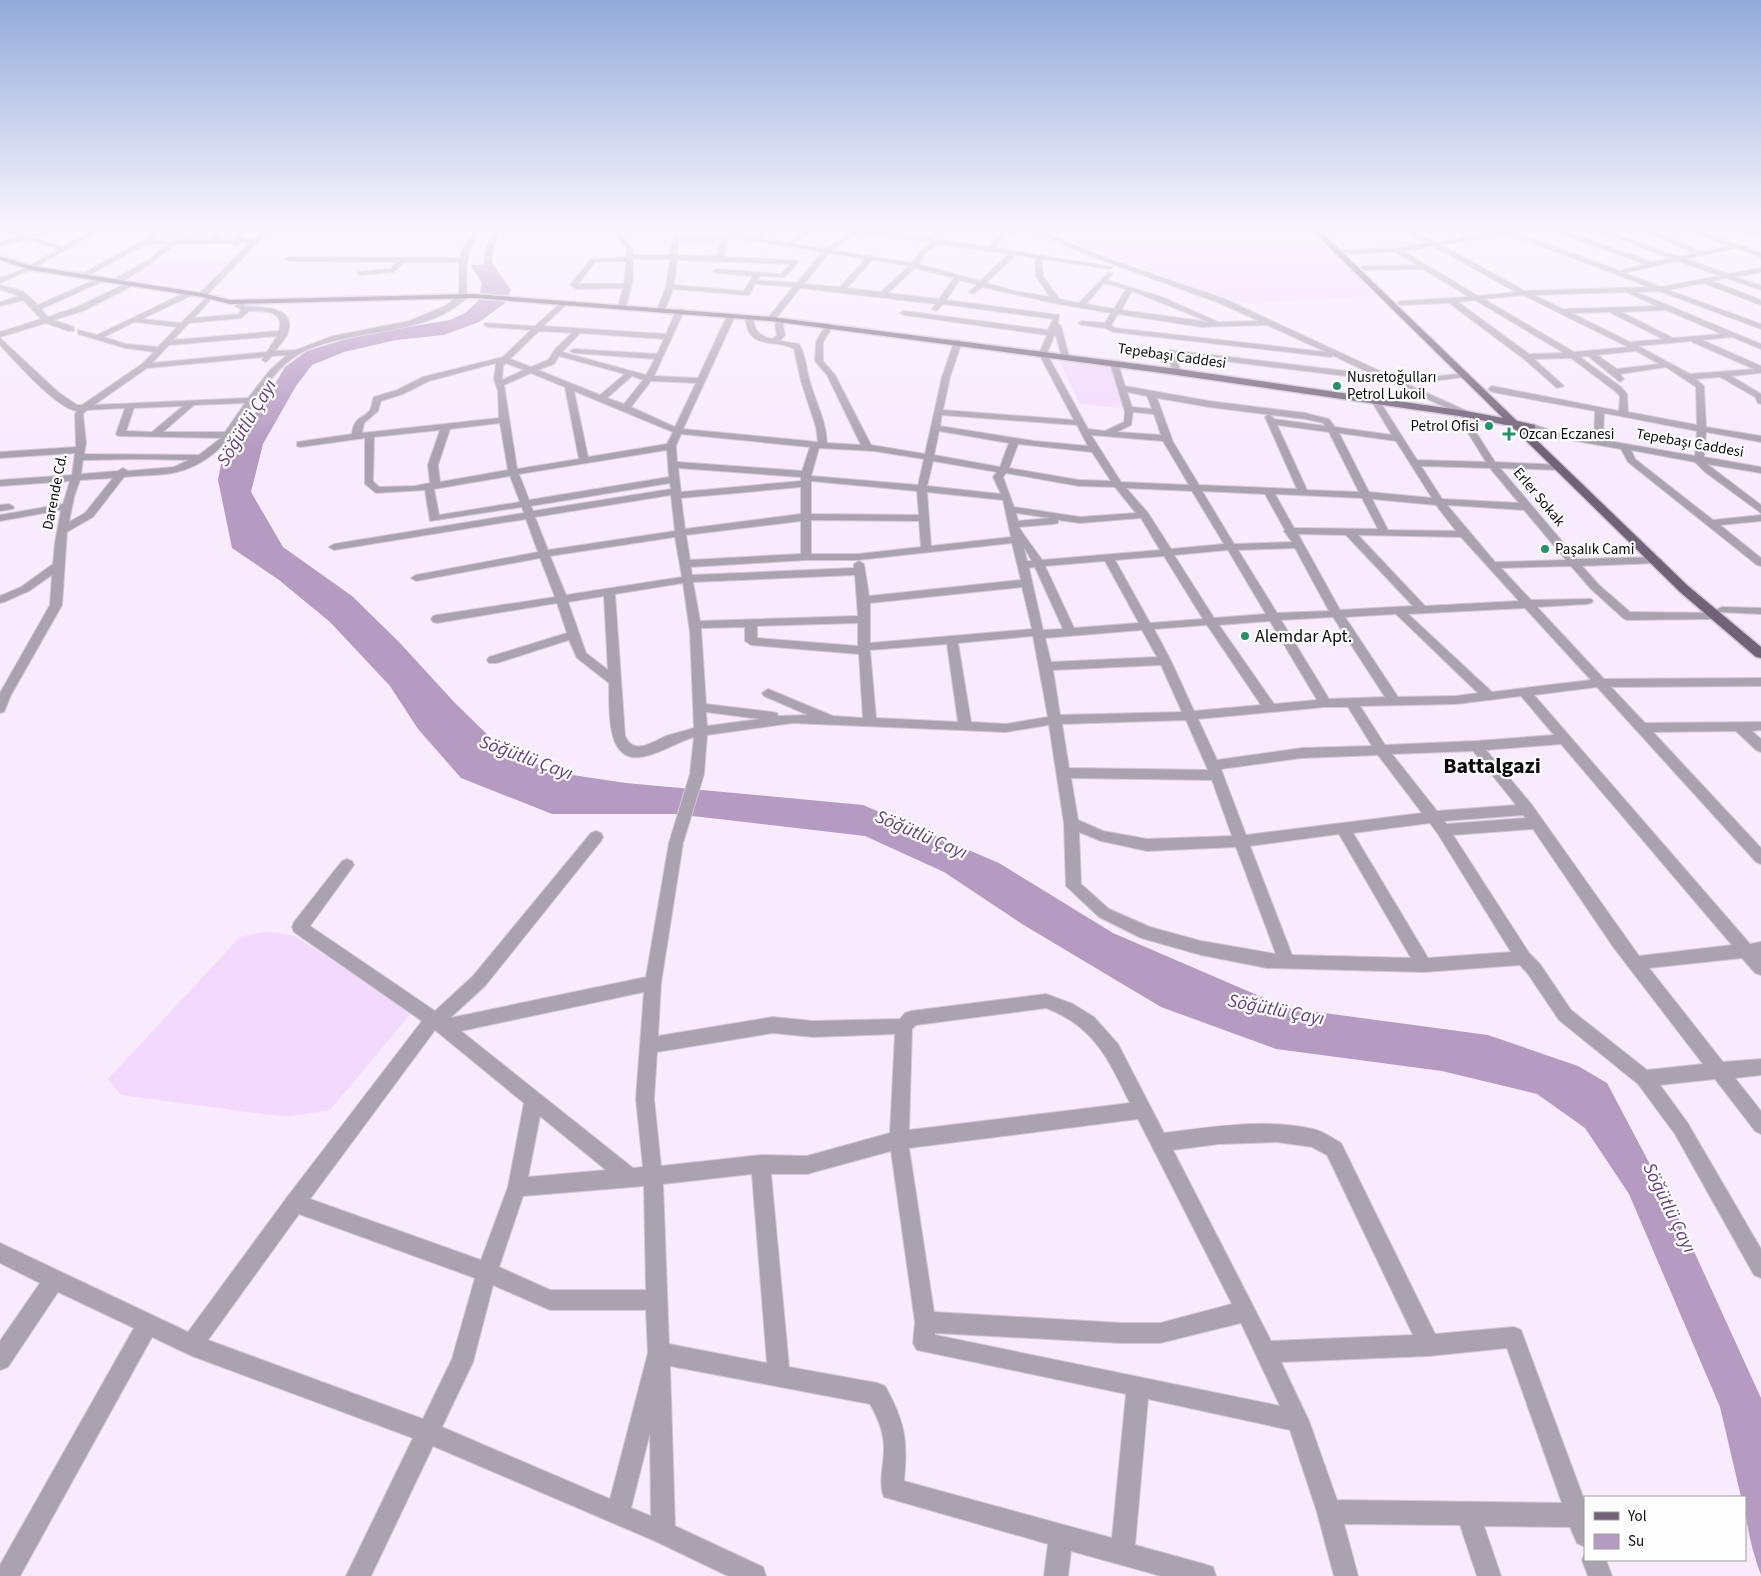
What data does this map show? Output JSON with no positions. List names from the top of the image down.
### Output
{
  "streets": {
    "main road": ["Tepebaşı Caddesi"],
    "street": ["Darende Cd.", "Erler Sokak"]
  },
  "crossings": [
    ["Tepebaşı Caddesi", "Erler Sokak"]
  ],
  "districts": ["Battalgazi"],
  "water": ["Söğütlü Çayı"],
  "places": {
    "other": [
      "Nusretoğulları Petrol Lukoil",
      "Petrol Ofisi",
      "Paşalık Cami",
      "Alemdar Apt."
    ],
    "health": ["Ozcan Eczanesi"]
  },
  "legend": ["Yol", "Su"]
}
